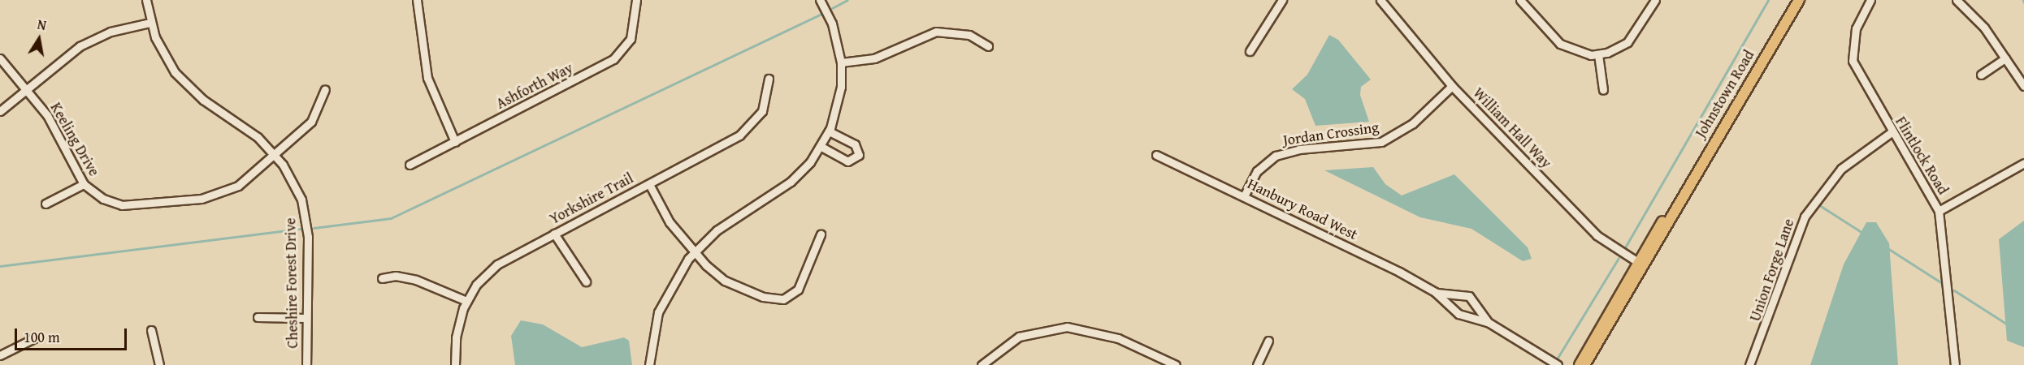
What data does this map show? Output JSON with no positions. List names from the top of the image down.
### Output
{
  "streets": {
    "main road": ["Johnstown Road"],
    "street": [
      "Ashforth Way",
      "William Hall Way",
      "Jordan Crossing",
      "Keeling Drive",
      "Flintlock Road",
      "Yorkshire Trail",
      "Hanbury Road West",
      "Union Forge Lane",
      "Cheshire Forest Drive"
    ]
  },
  "crossings": [
    ["Johnstown Road", "William Hall Way"],
    ["William Hall Way", "Jordan Crossing"],
    ["Jordan Crossing", "Hanbury Road West"],
    ["Keeling Drive", "Cheshire Forest Drive"],
    ["Flintlock Road", "Union Forge Lane"]
  ],
  "scale_bar": "100 m",
  "north": "top"
}
